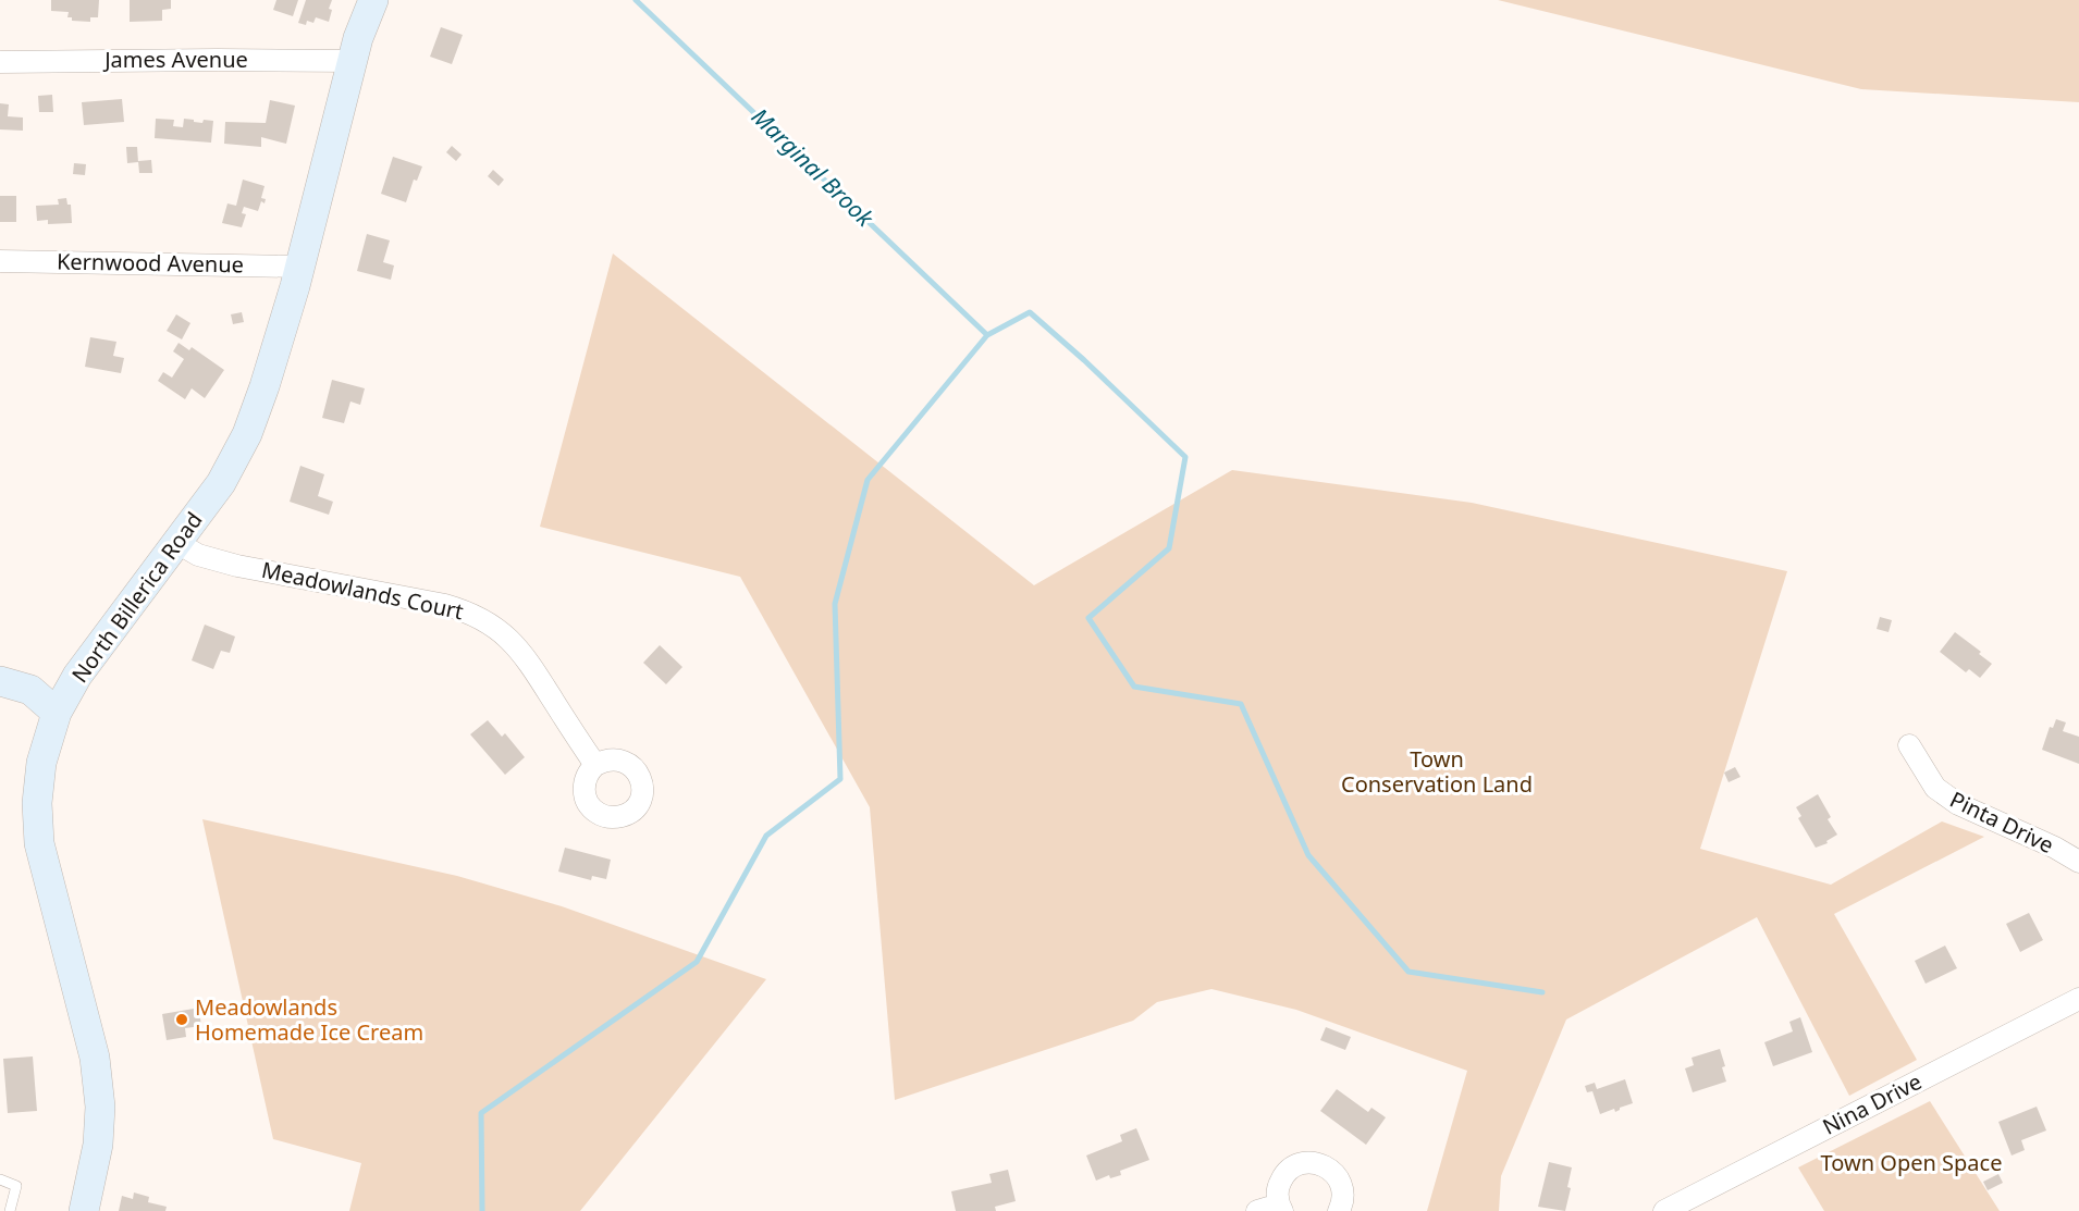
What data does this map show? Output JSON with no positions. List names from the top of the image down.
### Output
{
  "streets": {
    "main road": ["North Billerica Road"],
    "street": [
      "James Avenue",
      "Kernwood Avenue",
      "Meadowlands Court",
      "Pinta Drive",
      "Nina Drive"
    ]
  },
  "crossings": [
    ["James Avenue", "North Billerica Road"],
    ["Kernwood Avenue", "North Billerica Road"],
    ["Meadowlands Court", "North Billerica Road"]
  ],
  "water": ["Marginal Brook"],
  "parks": ["Town Conservation Land", "Town Open Space"],
  "places": ["Meadowlands Homemade Ice Cream"]
}
